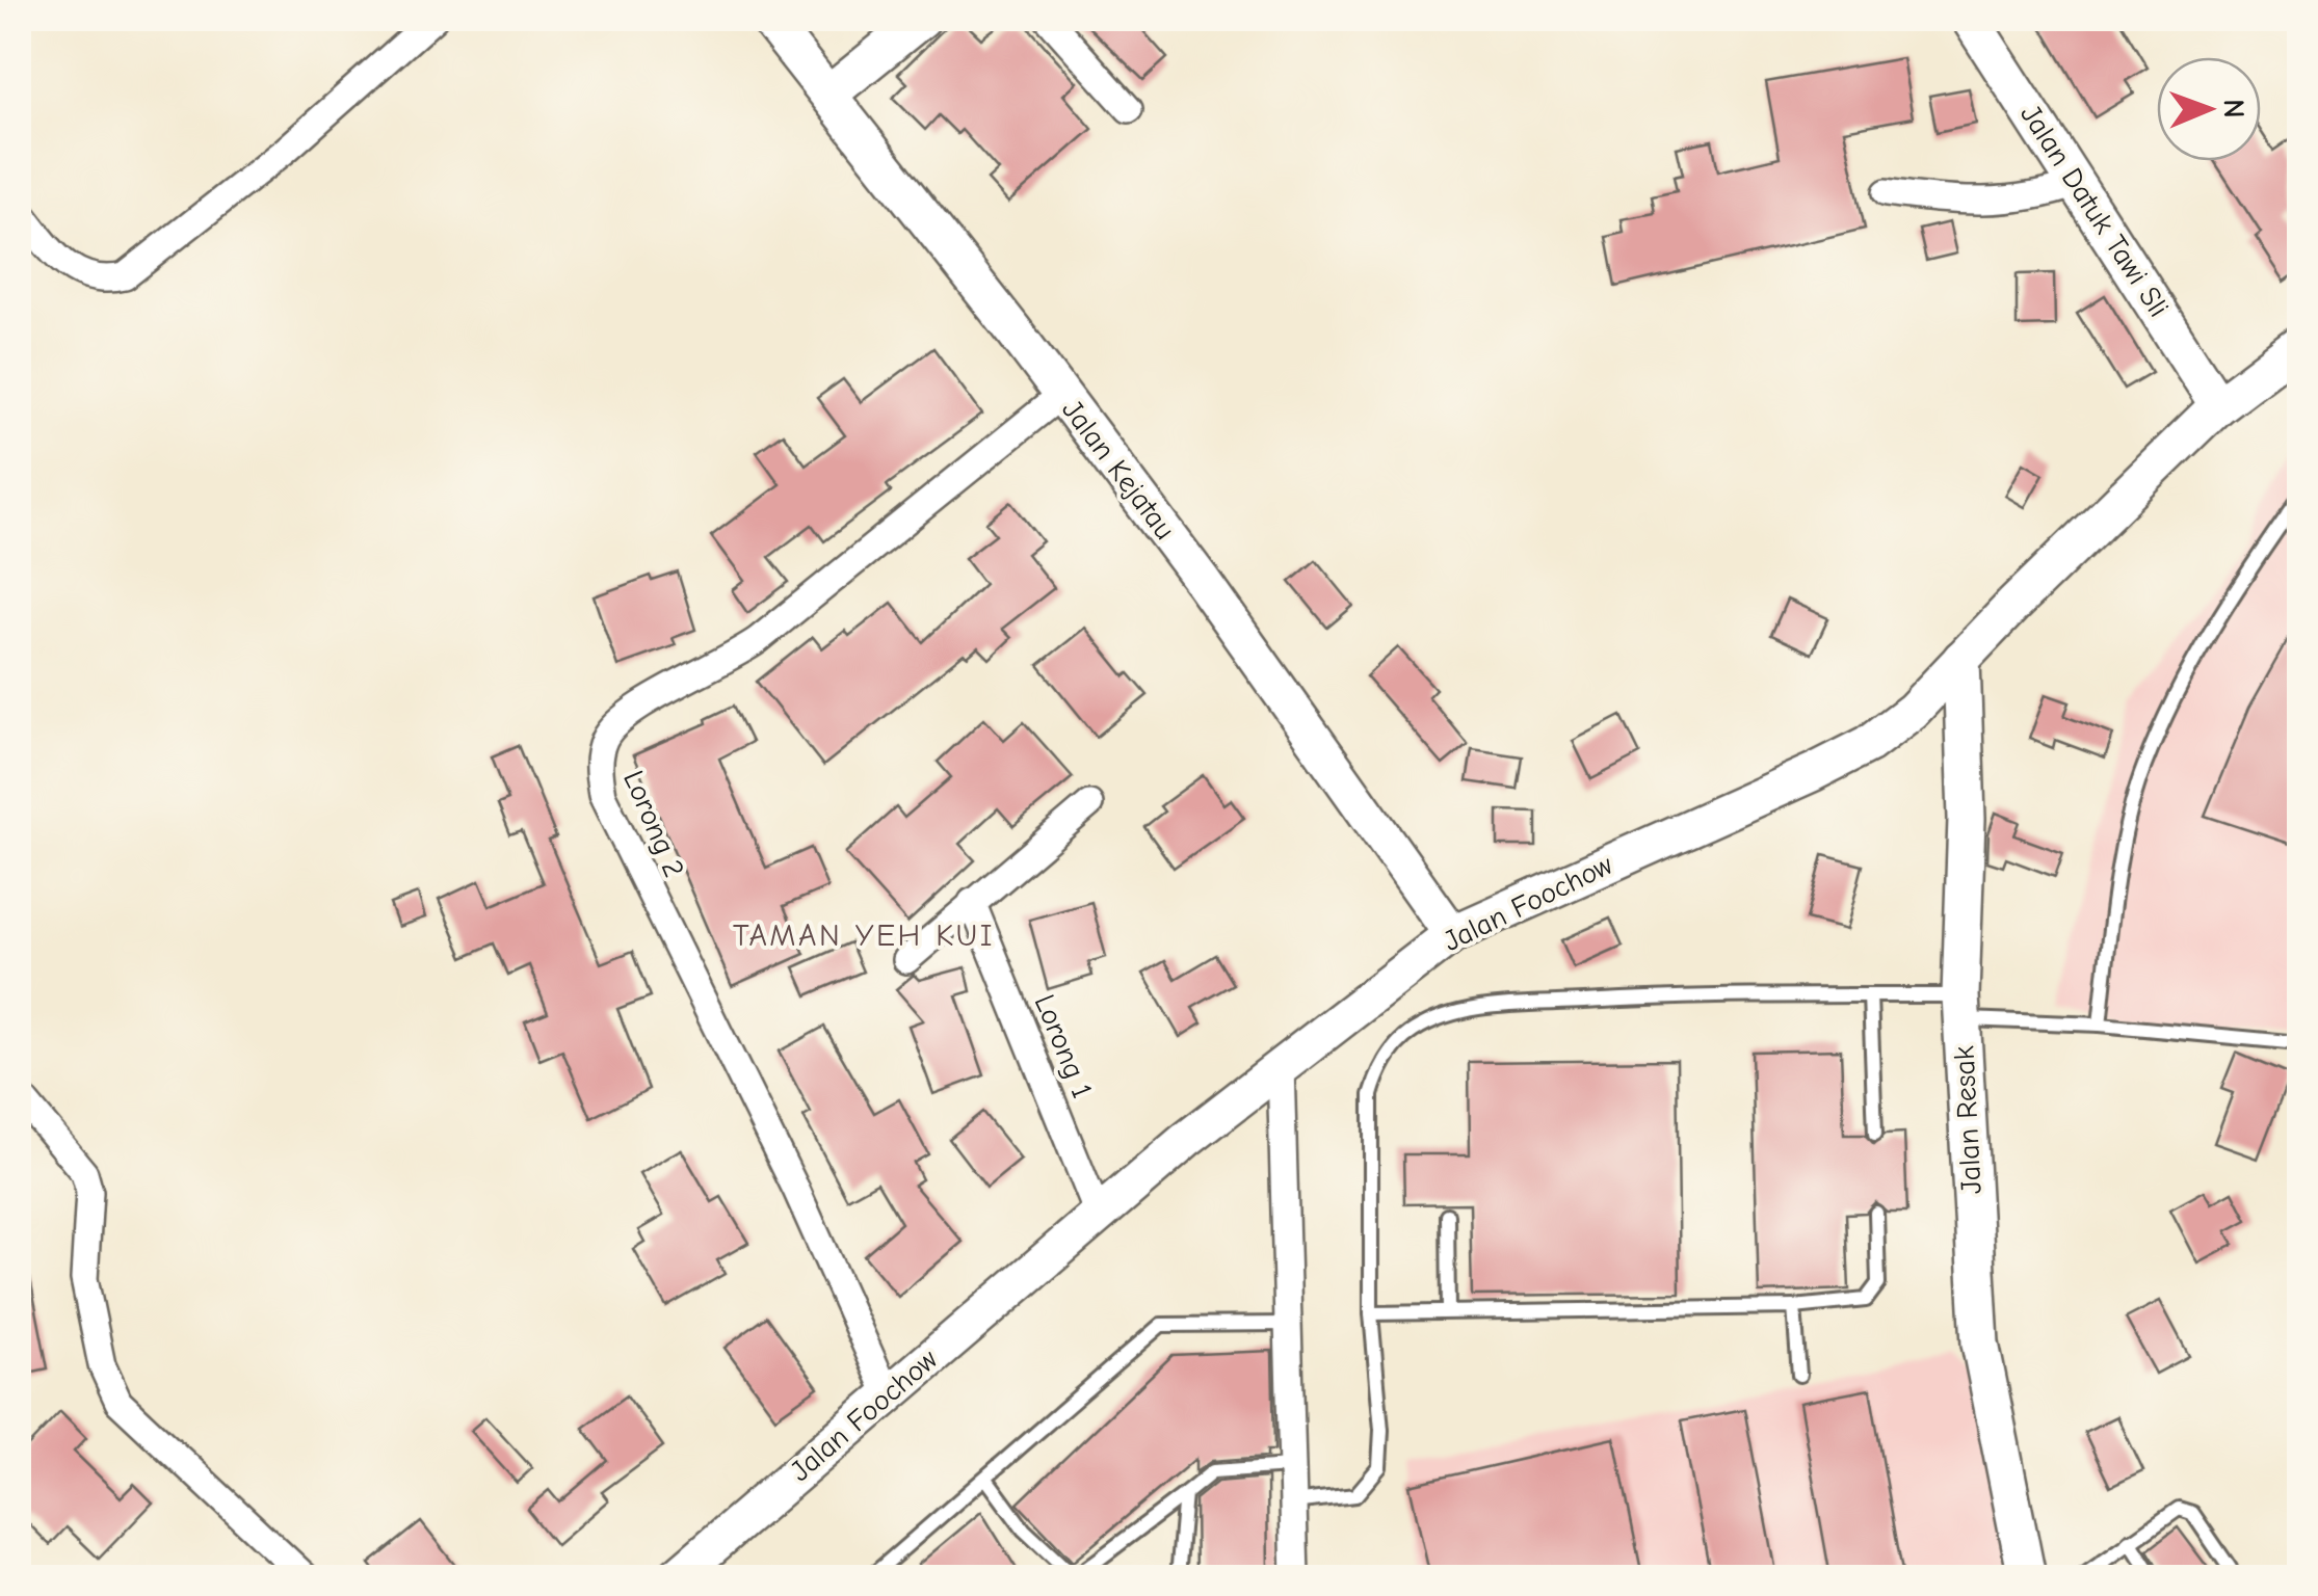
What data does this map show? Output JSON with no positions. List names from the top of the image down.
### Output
{
  "streets": {
    "street": [
      "Jalan Datuk Tawi Sli",
      "Jalan Kejatau",
      "Lorong 2",
      "Jalan Foochow",
      "Lorong 1",
      "Jalan Resak"
    ]
  },
  "crossings": [
    ["Jalan Datuk Tawi Sli", "Jalan Foochow"],
    ["Jalan Kejatau", "Lorong 2"],
    ["Jalan Kejatau", "Jalan Foochow"],
    ["Lorong 2", "Jalan Foochow"],
    ["Jalan Foochow", "Lorong 1"],
    ["Jalan Foochow", "Jalan Resak"]
  ],
  "districts": ["TAMAN YEH KUI"],
  "north": "right"
}
